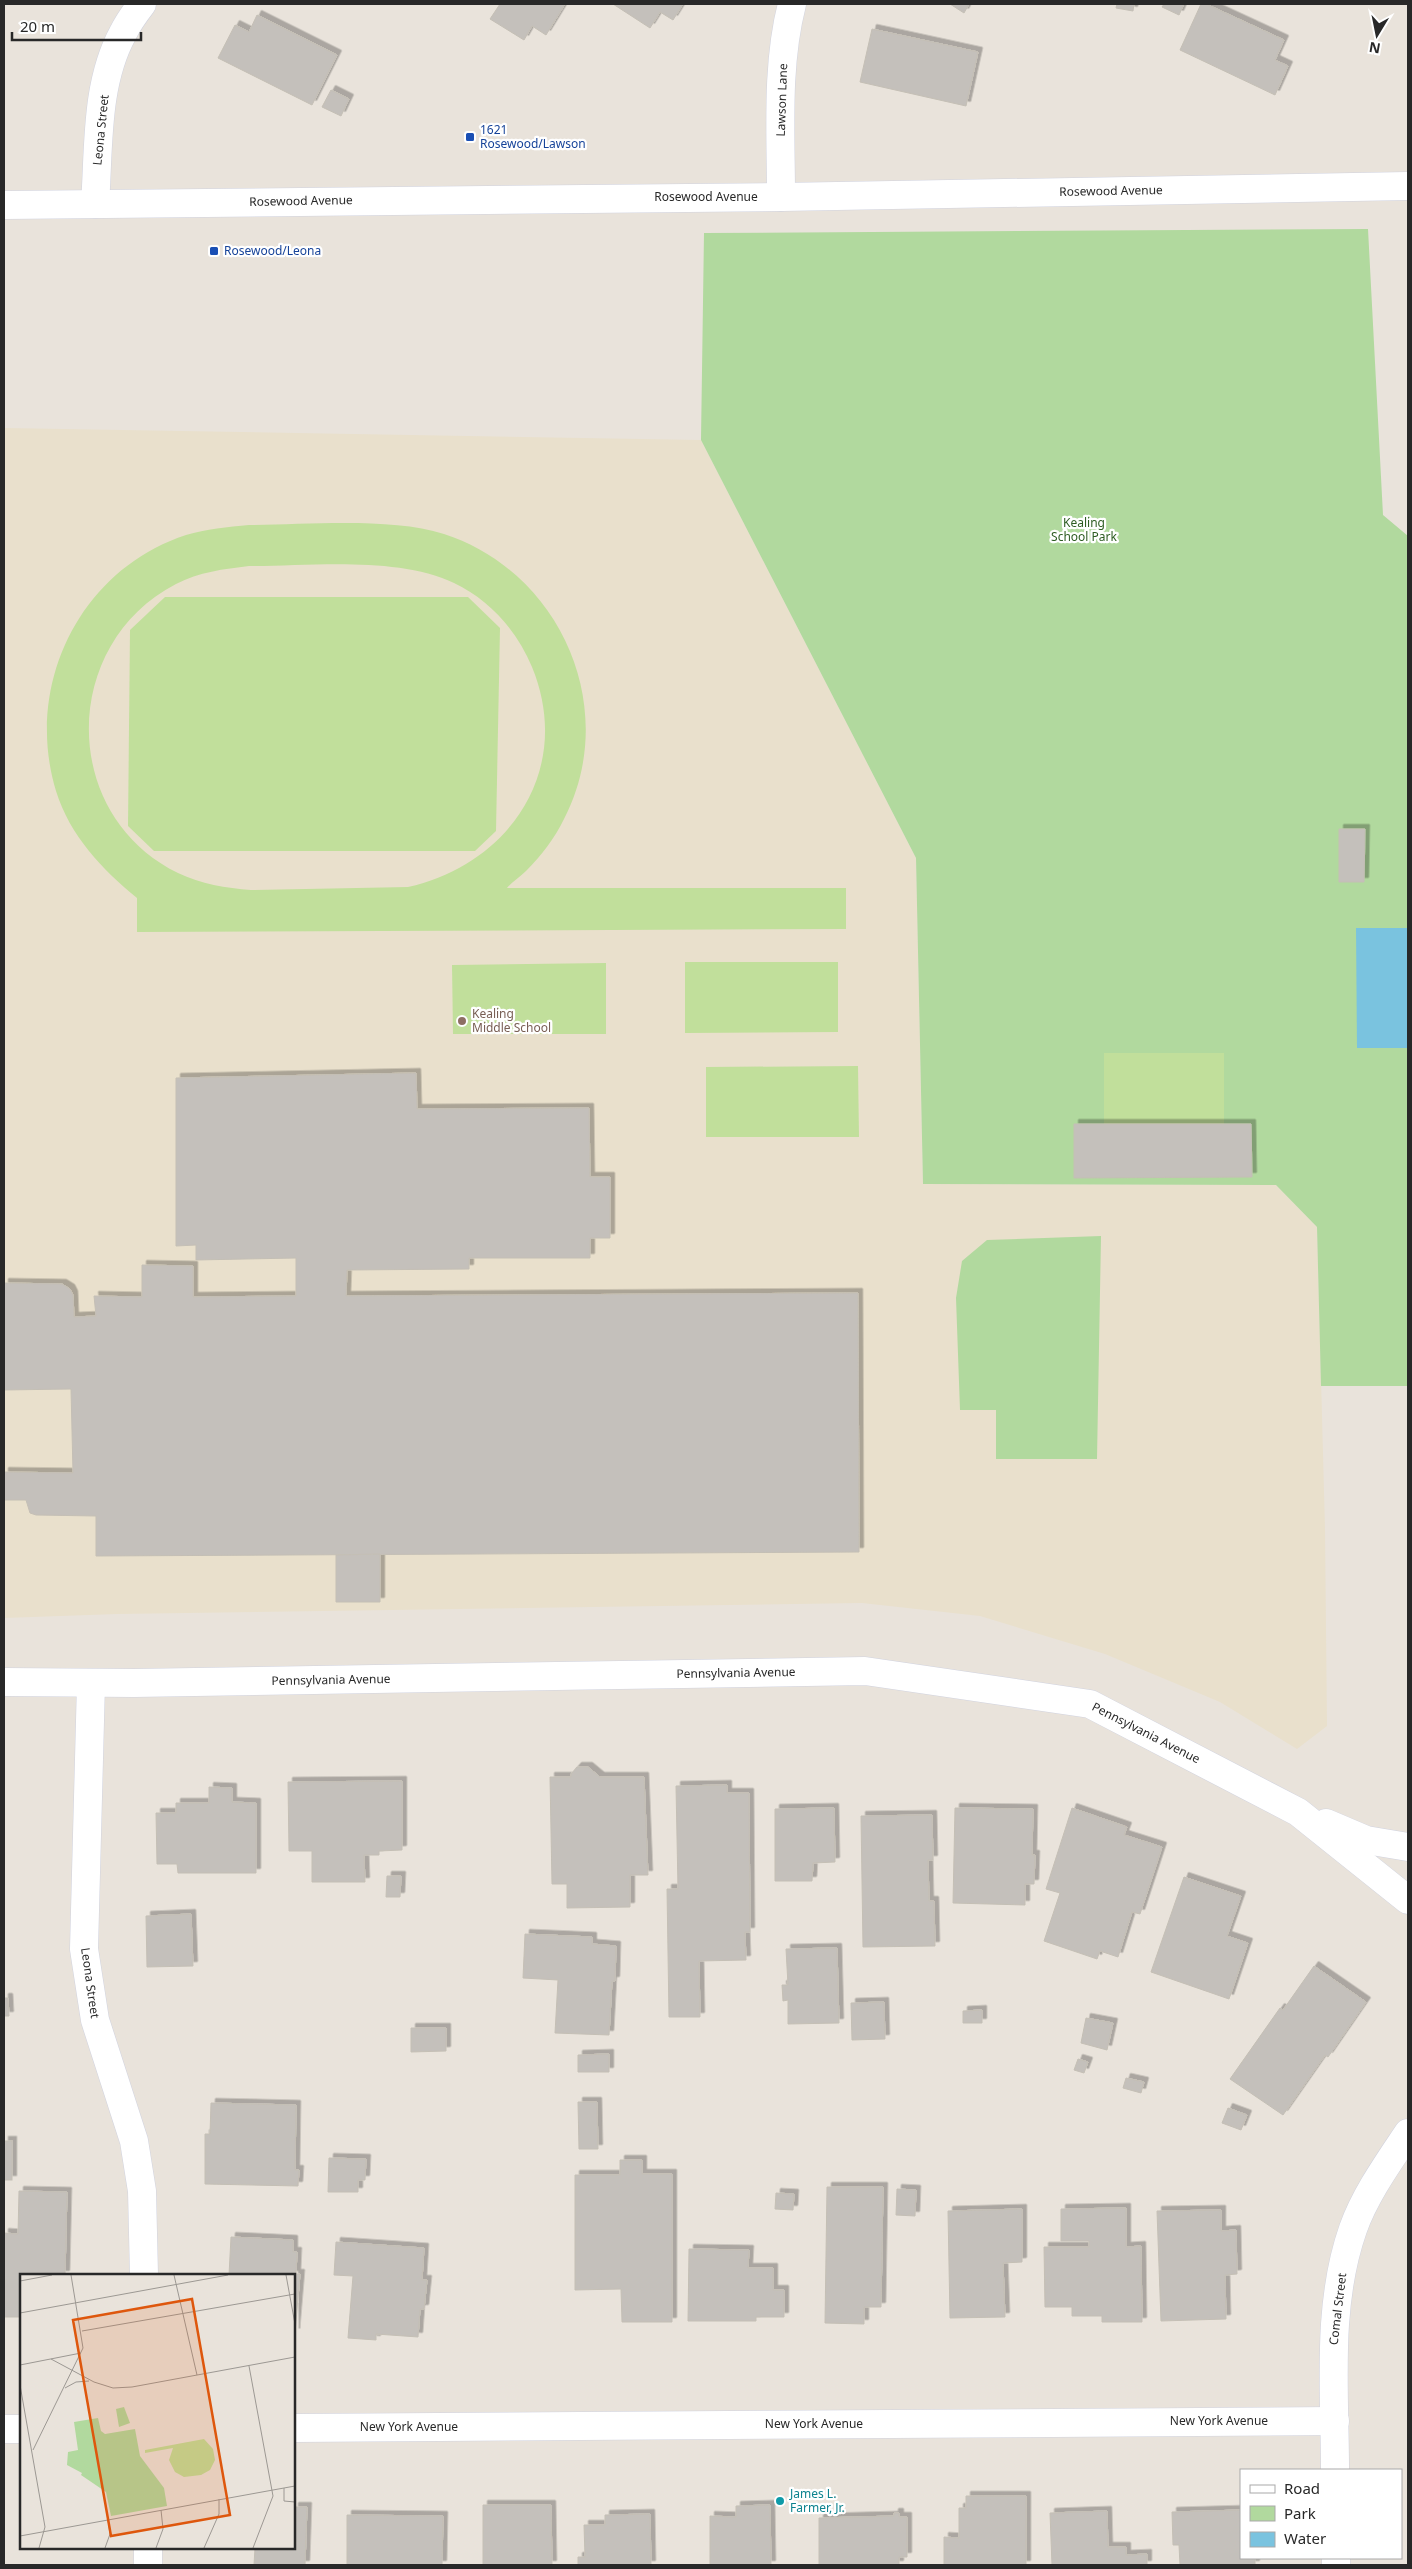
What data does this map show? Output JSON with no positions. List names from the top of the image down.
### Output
{
  "streets": {
    "street": [
      "Lawson Lane",
      "Leona Street",
      "Rosewood Avenue",
      "Pennsylvania Avenue",
      "Comal Street",
      "New York Avenue"
    ]
  },
  "crossings": [
    ["Lawson Lane", "Rosewood Avenue"],
    ["Leona Street", "Rosewood Avenue"],
    ["Leona Street", "Pennsylvania Avenue"],
    ["Comal Street", "New York Avenue"]
  ],
  "parks": ["Kealing School Park"],
  "places": {
    "transit": ["1621 Rosewood/Lawson", "Rosewood/Leona"],
    "other": ["Kealing Middle School", "James L. Farmer, Jr."]
  },
  "legend": ["Road", "Park", "Water"],
  "scale_bar": "20 m",
  "north": "bottom"
}
